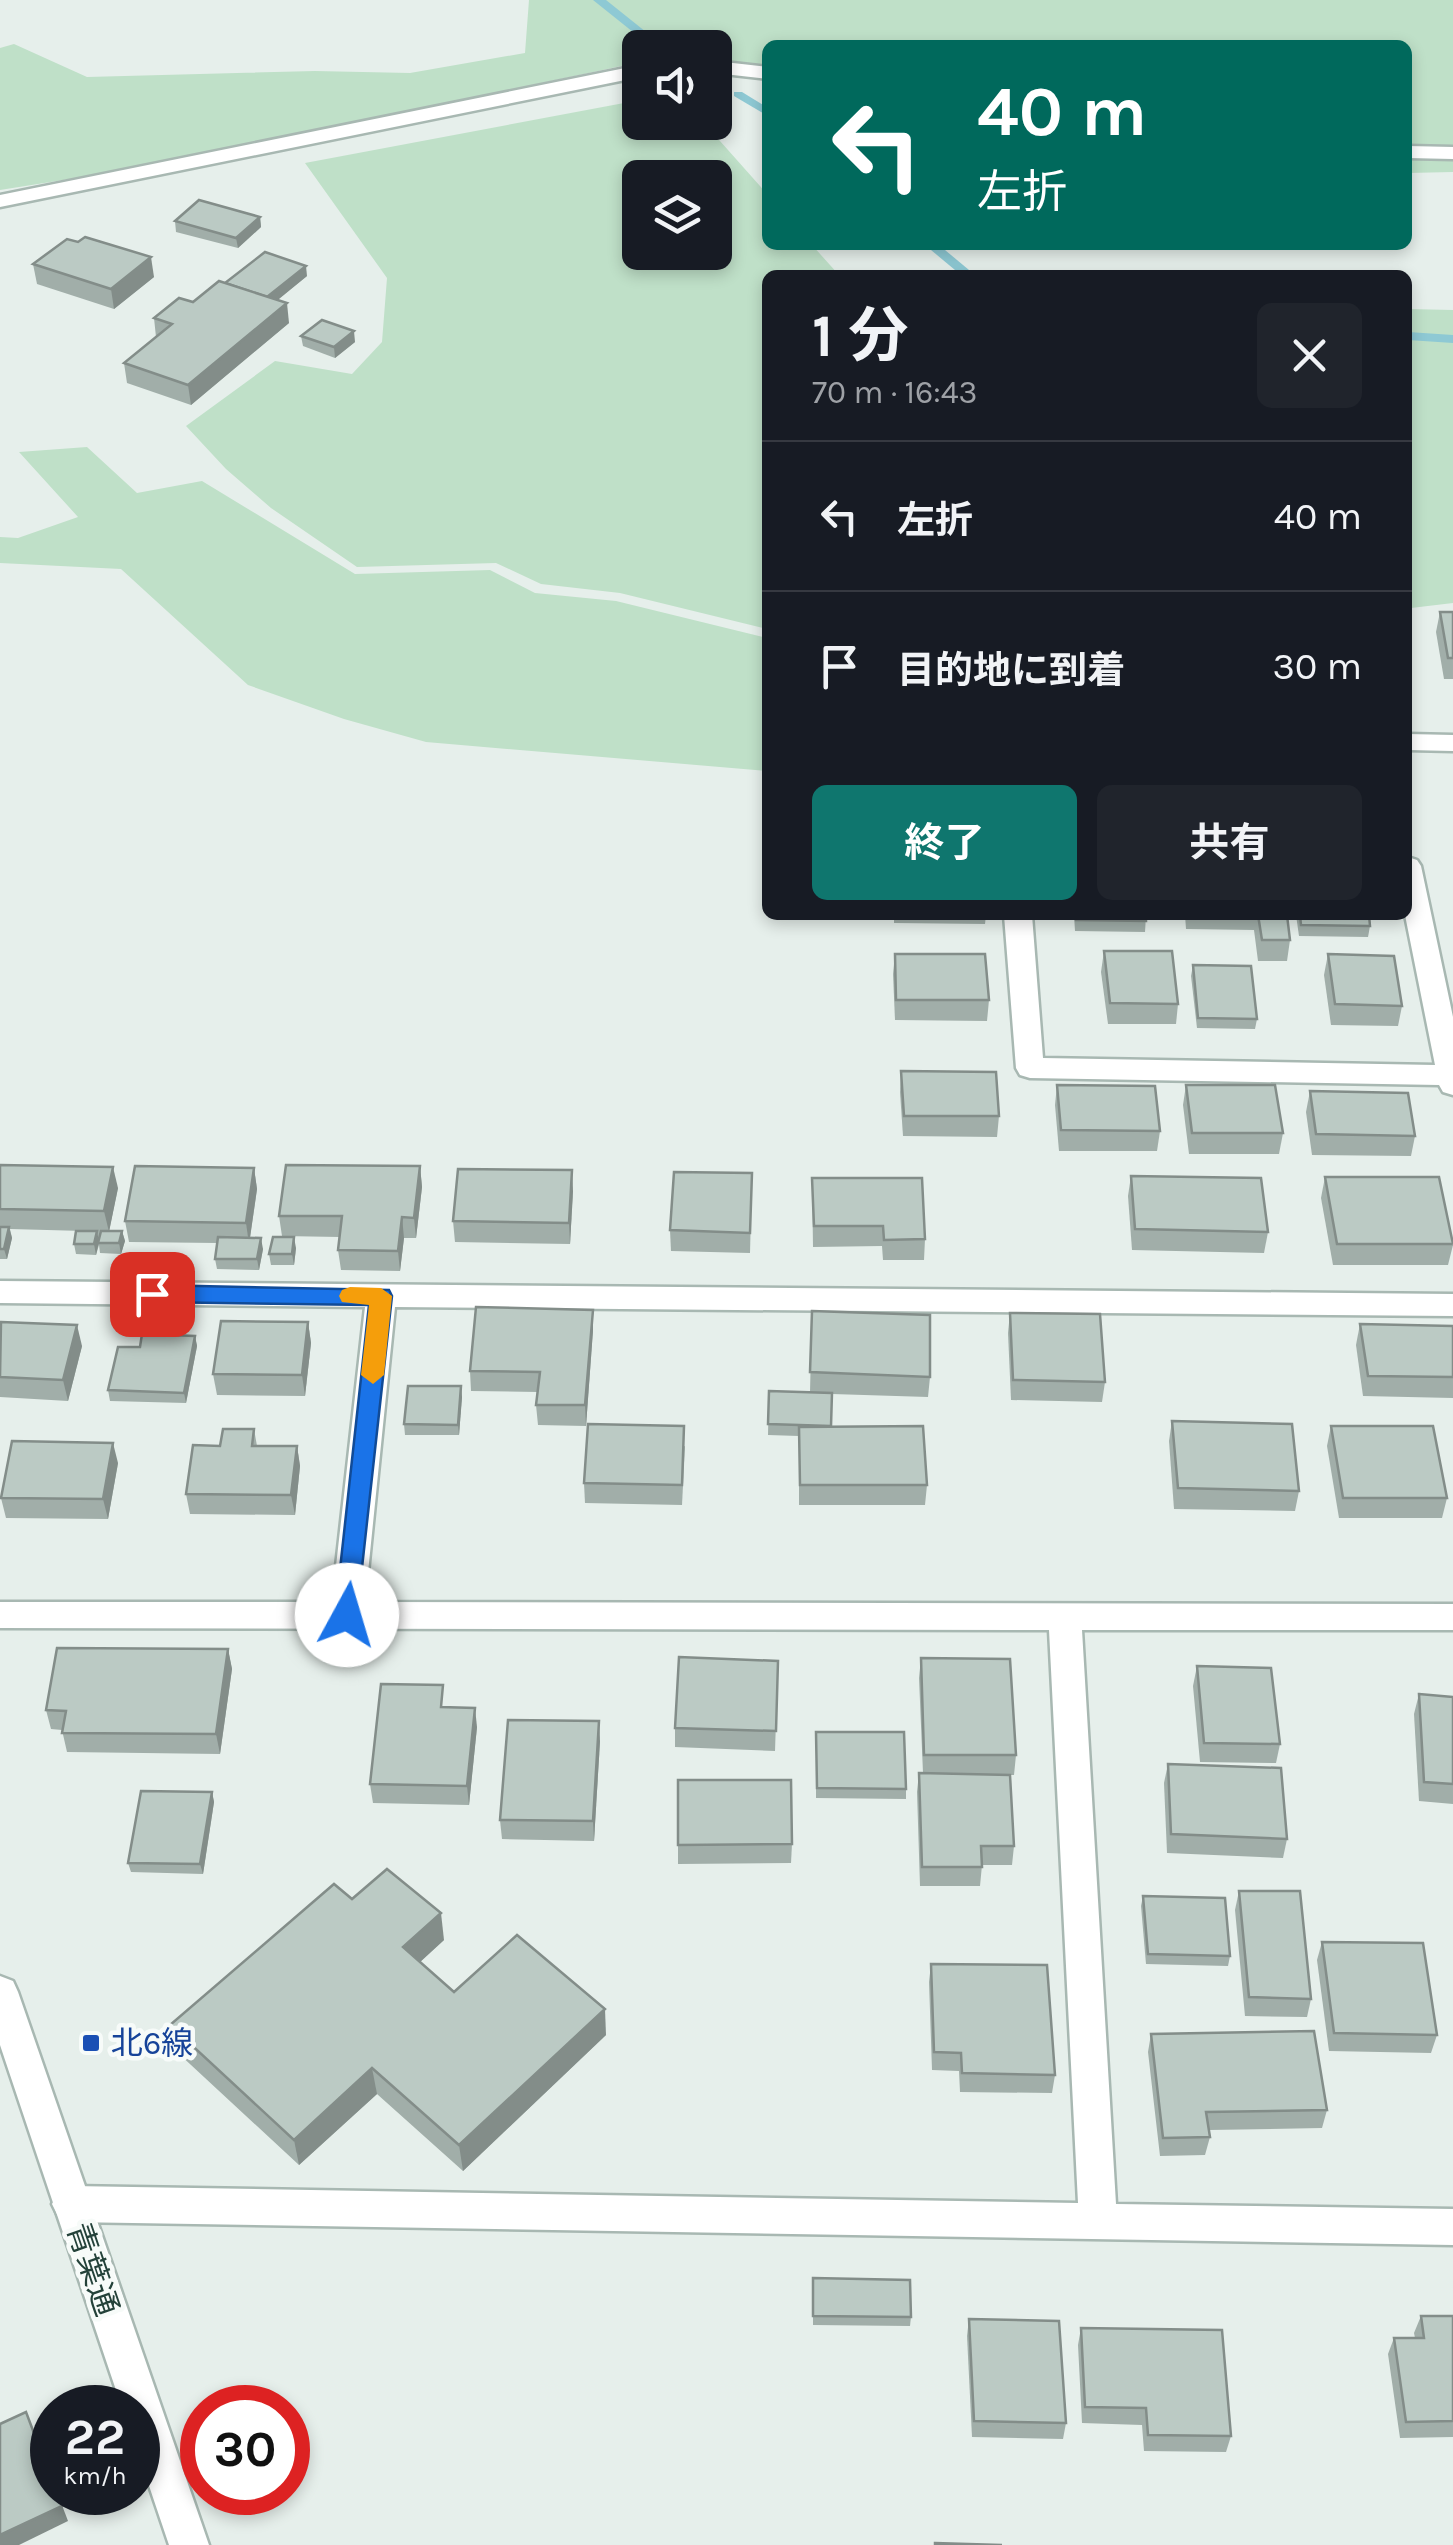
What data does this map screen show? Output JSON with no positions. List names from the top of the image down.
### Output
{
  "streets": {
    "street": ["青葉通"]
  },
  "places": {
    "transit": ["北6線"]
  },
  "page": {
    "turn": ["40 m", "左折"],
    "heading": ["1 分", "70 m · 16:43"],
    "list": [
      {
        "name": "左折",
        "value": "40 m"
      },
      {
        "name": "目的地に到着",
        "value": "30 m"
      }
    ],
    "buttons": ["終了", "共有"],
    "speed": "22 km/h",
    "limit": "30"
  }
}
